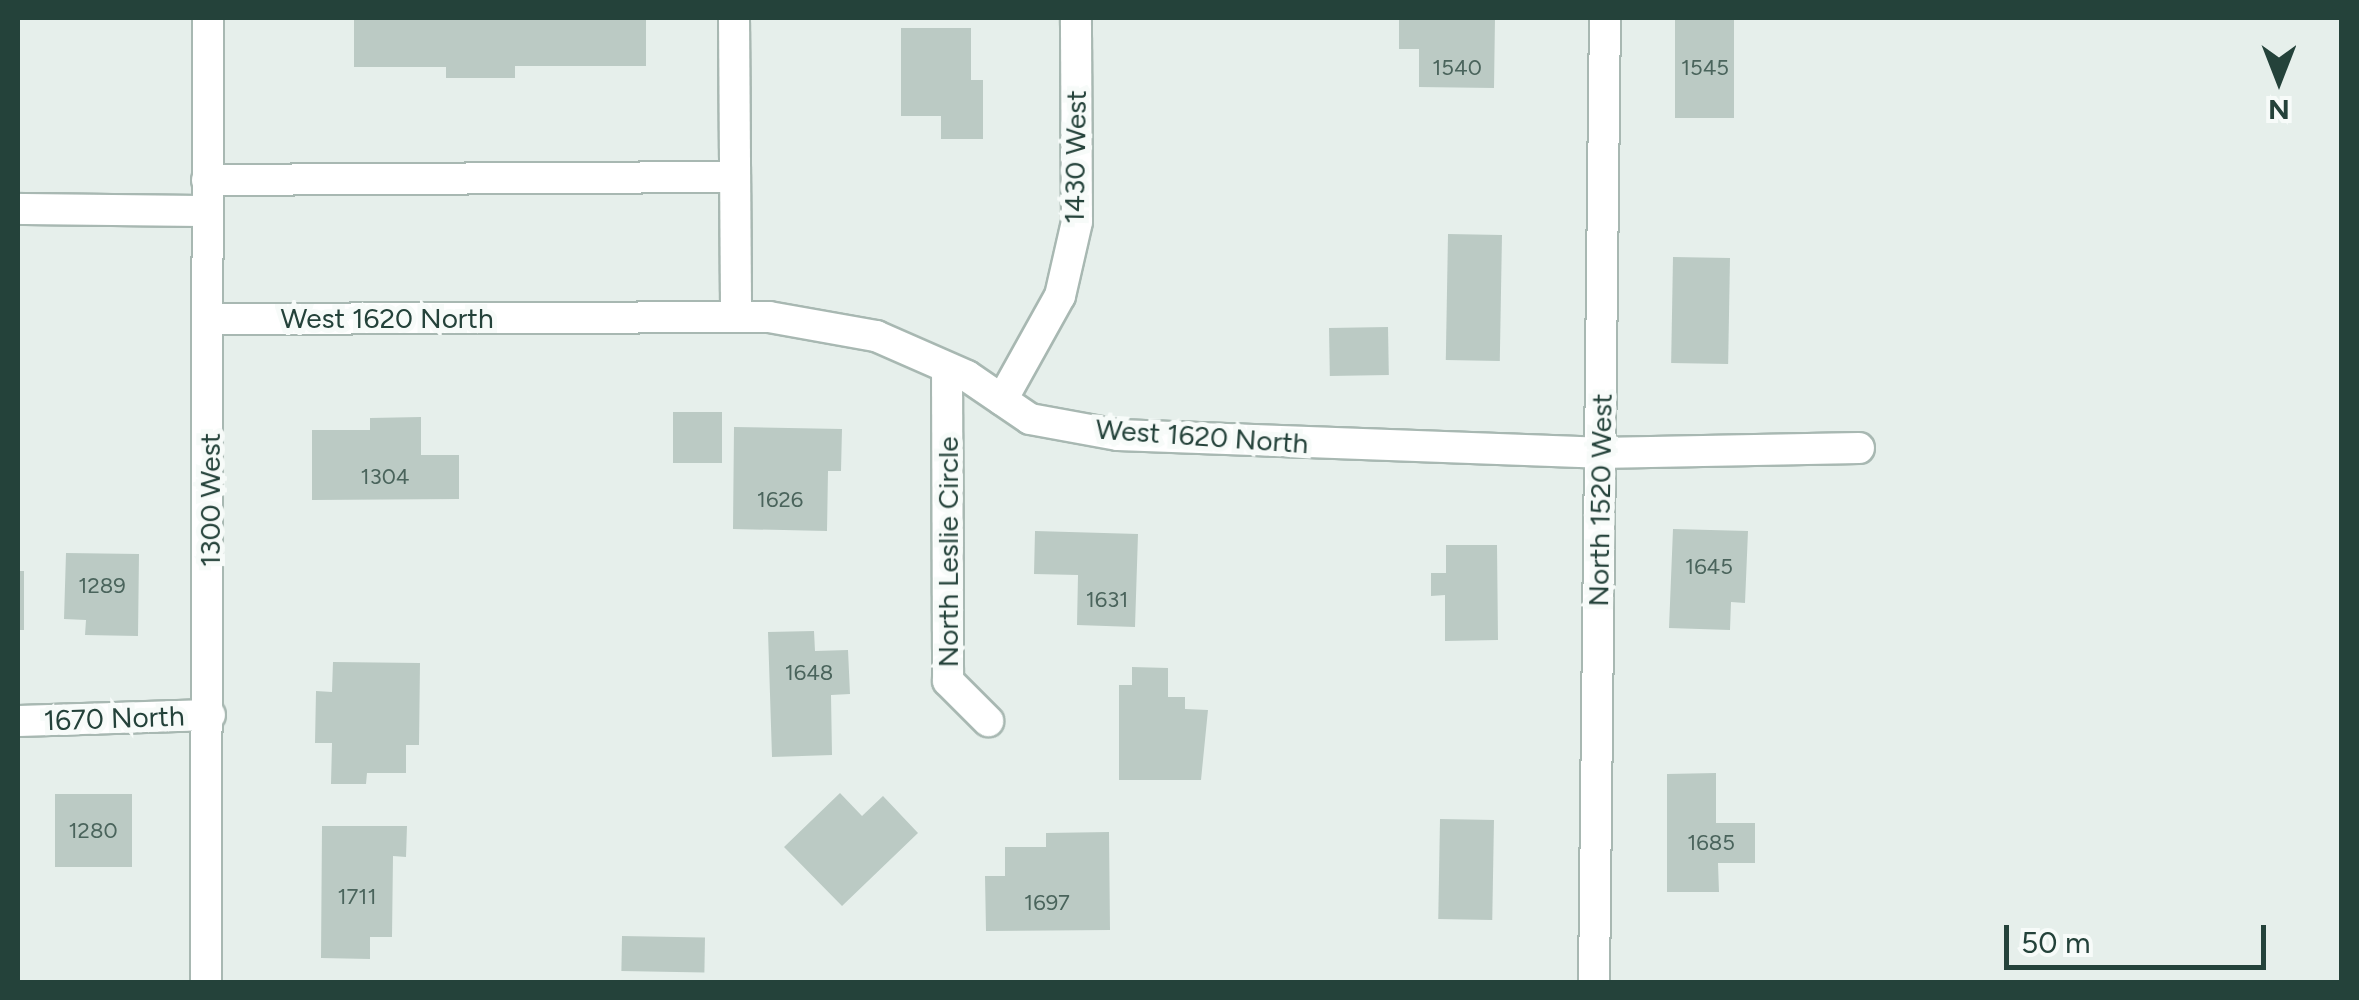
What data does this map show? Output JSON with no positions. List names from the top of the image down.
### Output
{
  "streets": {
    "street": [
      "1430 West",
      "West 1620 North",
      "1300 West",
      "North 1520 West",
      "North Leslie Circle",
      "1670 North"
    ]
  },
  "crossings": [
    ["1430 West", "West 1620 North"],
    ["West 1620 North", "1300 West"],
    ["West 1620 North", "North 1520 West"],
    ["West 1620 North", "North Leslie Circle"],
    ["1300 West", "1670 North"]
  ],
  "house_numbers": [
    "1540",
    "1545",
    "1304",
    "1626",
    "1645",
    "1289",
    "1631",
    "1648",
    "1280",
    "1685",
    "1711",
    "1697"
  ],
  "scale_bar": "50 m",
  "north": "bottom"
}
